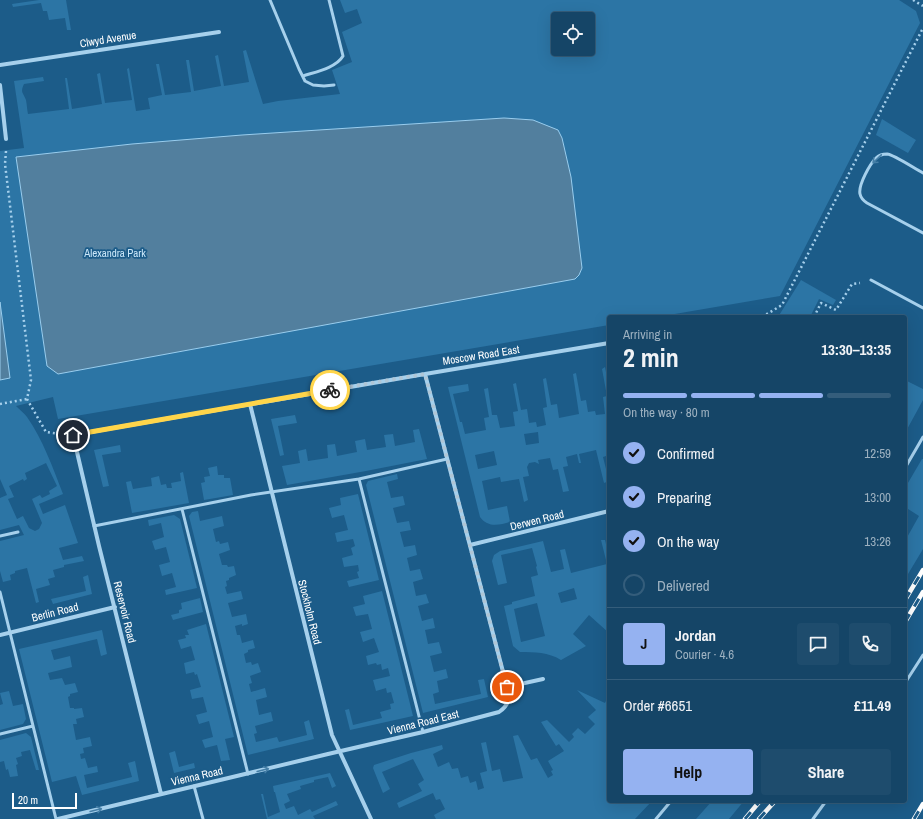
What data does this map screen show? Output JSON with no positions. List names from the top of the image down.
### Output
{
  "streets": {
    "street": [
      "Clwyd Avenue",
      "Moscow Road East",
      "Derwen Road",
      "Berlin Road",
      "Reservoir Road",
      "Stockholm Road",
      "Vienna Road East",
      "Vienna Road"
    ]
  },
  "crossings": [
    ["Moscow Road East", "Reservoir Road"],
    ["Moscow Road East", "Stockholm Road"],
    ["Berlin Road", "Reservoir Road"],
    ["Reservoir Road", "Vienna Road"],
    ["Stockholm Road", "Vienna Road East"],
    ["Stockholm Road", "Vienna Road"],
    ["Vienna Road East", "Vienna Road"]
  ],
  "one_way": ["Vienna Road"],
  "parks": ["Alexandra Park"],
  "scale_bar": "20 m",
  "page": {
    "heading": ["2 min", "Arriving in", "13:30–13:35"],
    "panel": [
      "Jordan",
      "Courier · 4.6",
      "Order #6651",
      "£11.49"
    ],
    "bar": "On the way · 80 m",
    "list": [
      ["Confirmed", "12:59"],
      ["Preparing", "13:00"],
      ["On the way", "13:26"],
      "Delivered"
    ],
    "round": "J",
    "buttons": ["Help", "Share"],
    "scale": "20 m"
  }
}
